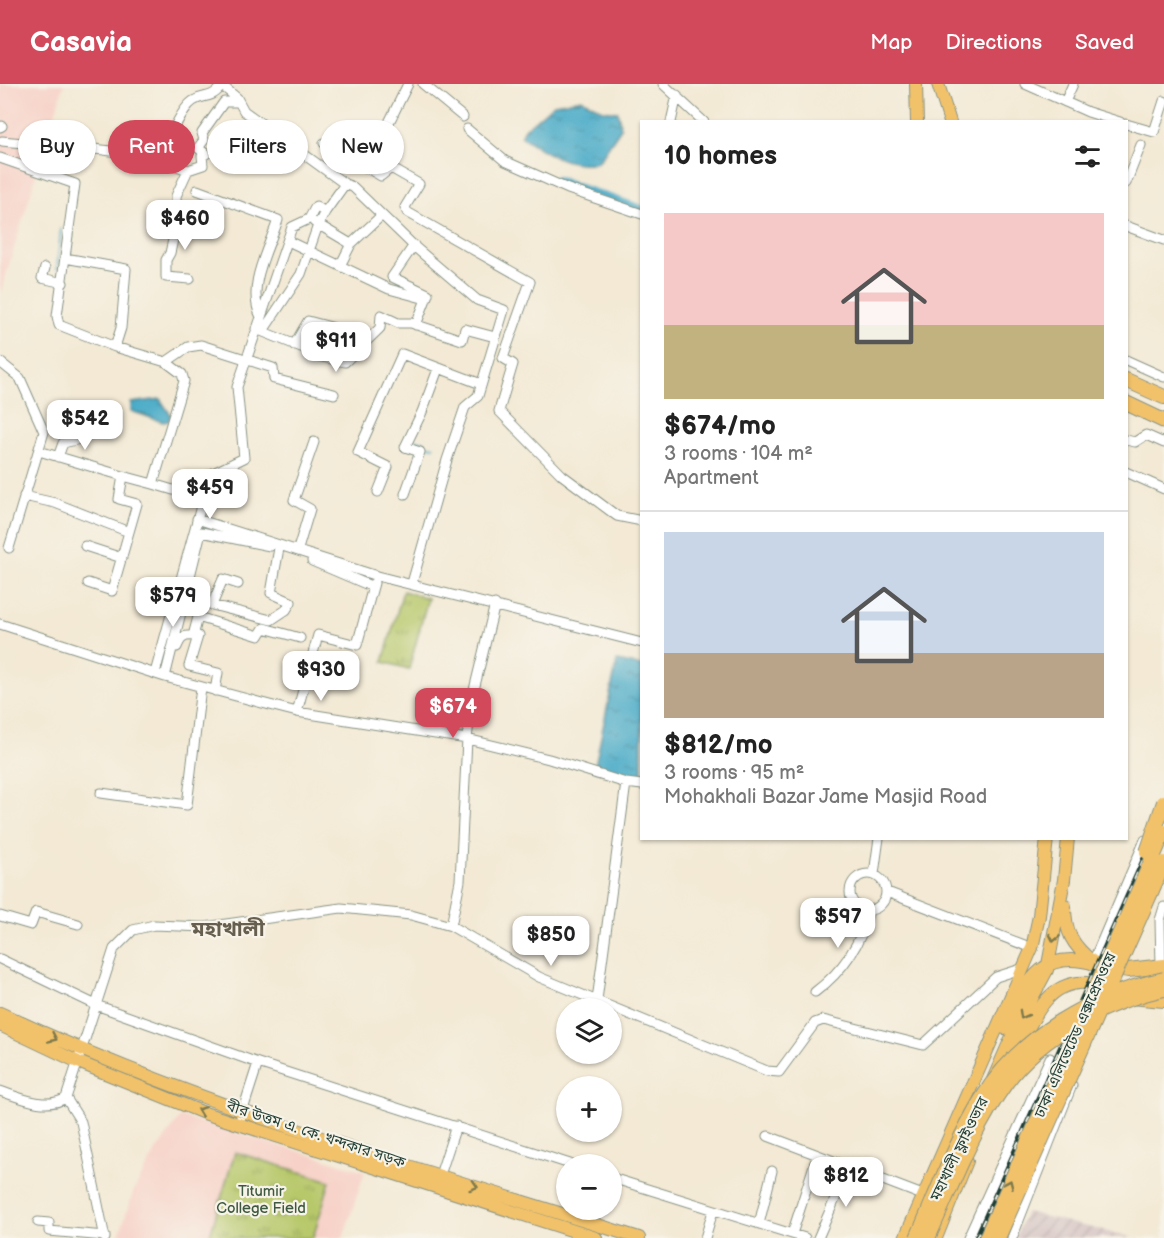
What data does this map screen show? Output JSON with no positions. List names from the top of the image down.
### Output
{
  "streets": {
    "highway": ["ঢাকা এলিভেটেড এক্সপ্রেসওয়ে", "মহাখালী ফ্লাইওভার"],
    "main road": ["বীর উত্তম এ. কে. খন্দকার সড়ক"]
  },
  "districts": ["মহাখালী"],
  "parks": ["Titumir College Field"],
  "page": {
    "header": "Casavia",
    "nav": ["Map", "Directions", "Saved"],
    "chip": [
      "Buy",
      "Rent",
      "Filters",
      "New"
    ],
    "heading": "10 homes",
    "list": [
      {
        "name": "$674/mo",
        "note": "3 rooms · 104 m² · Apartment"
      },
      {
        "name": "$812/mo",
        "note": "3 rooms · 95 m² · Mohakhali Bazar Jame Masjid Road"
      }
    ],
    "price": [
      "$460",
      "$911",
      "$542",
      "$459",
      "$579",
      "$930",
      "$674",
      "$597",
      "$850",
      "$812"
    ],
    "map_buttons": ["+", "−"]
  }
}
